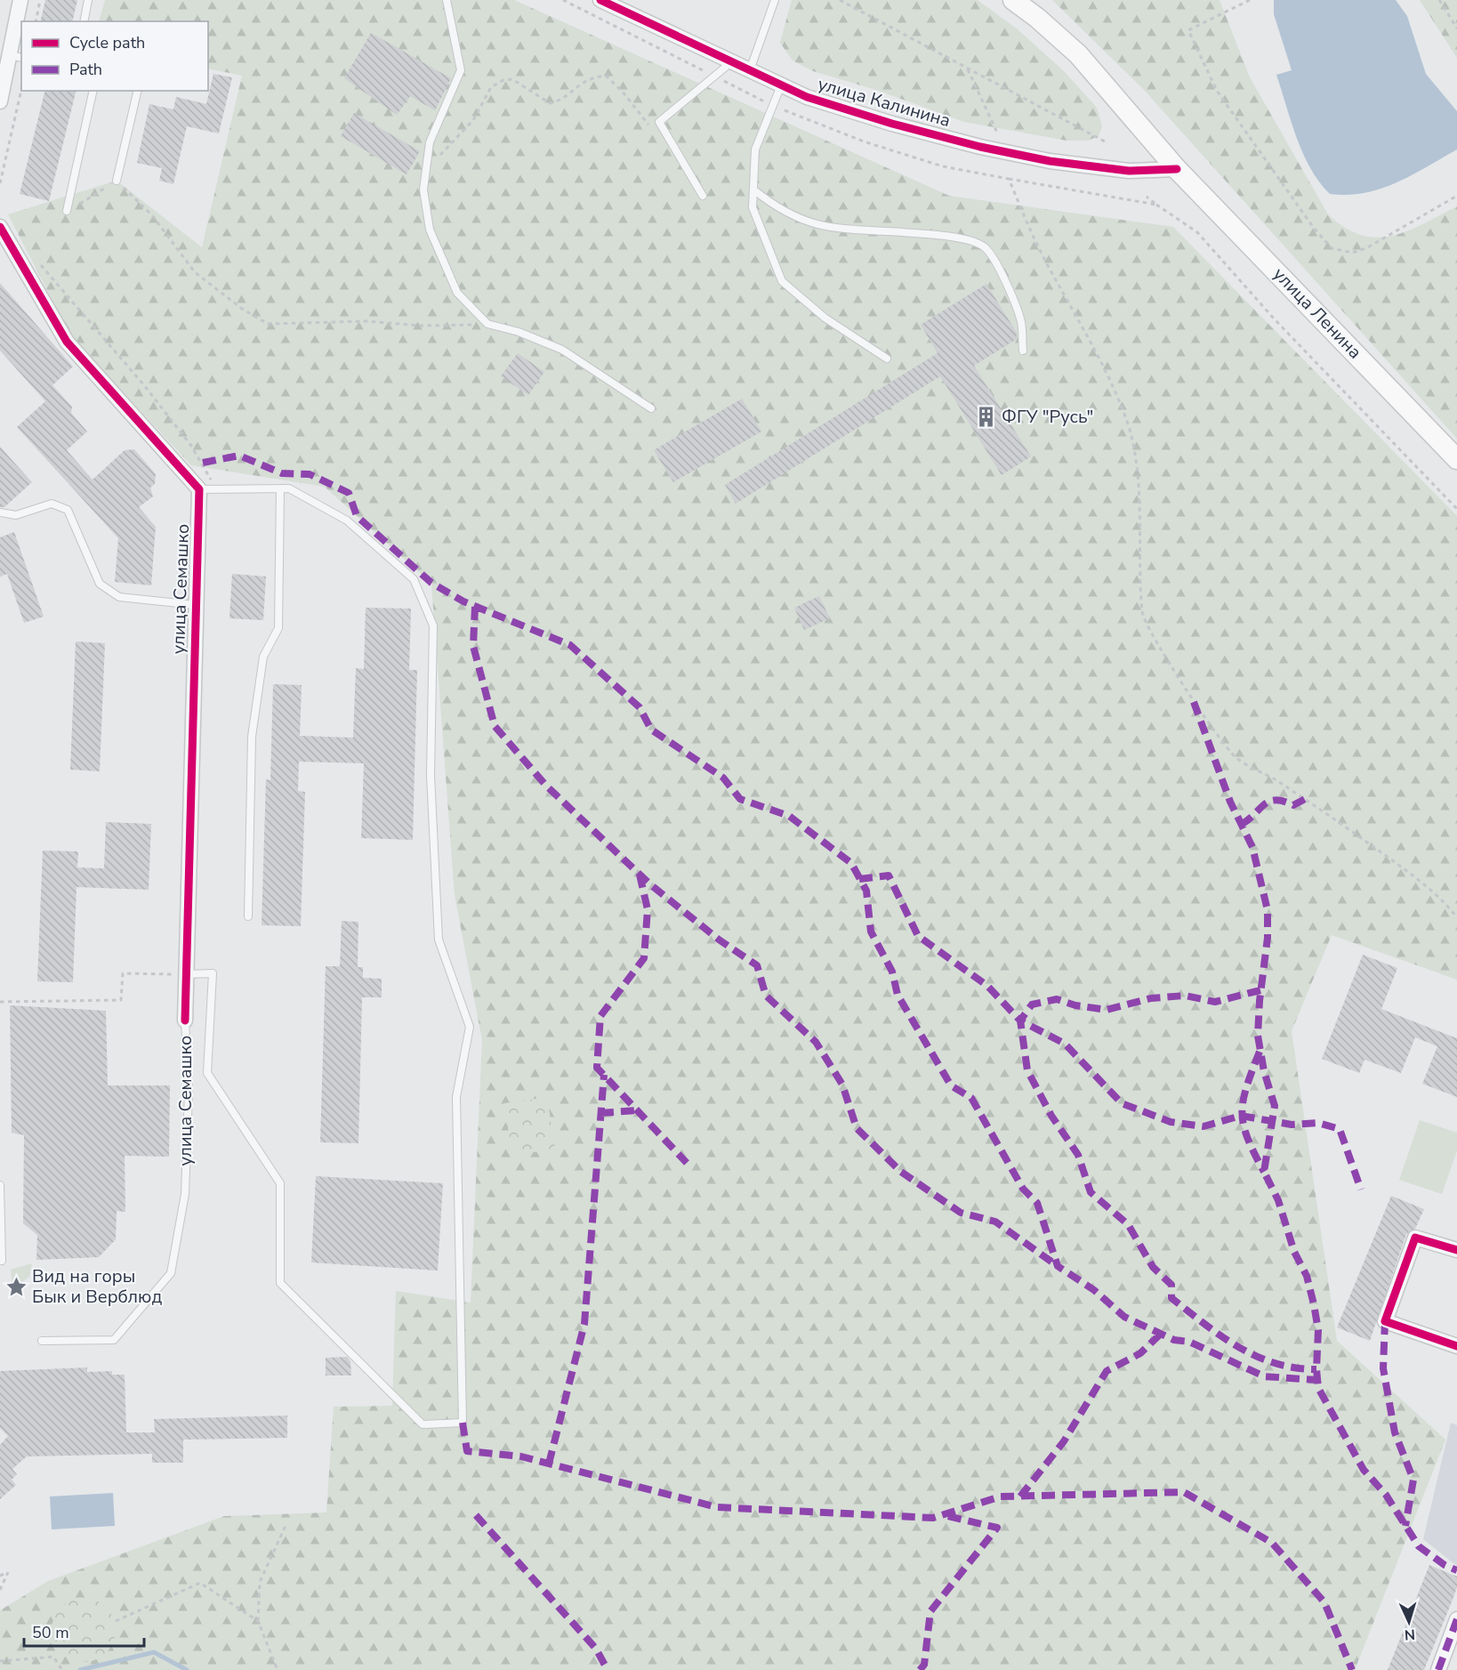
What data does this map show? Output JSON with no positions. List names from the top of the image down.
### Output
{
  "streets": {
    "main road": ["улица Ленина"],
    "street": ["улица Калинина", "улица Семашко"]
  },
  "crossings": [
    ["улица Калинина", "улица Ленина"]
  ],
  "places": {
    "building": ["ФГУ \"Русь\""],
    "place": ["Вид на горы Бык и Верблюд"]
  },
  "legend": ["Cycle path", "Path"],
  "scale_bar": "50 m",
  "north": "bottom"
}
